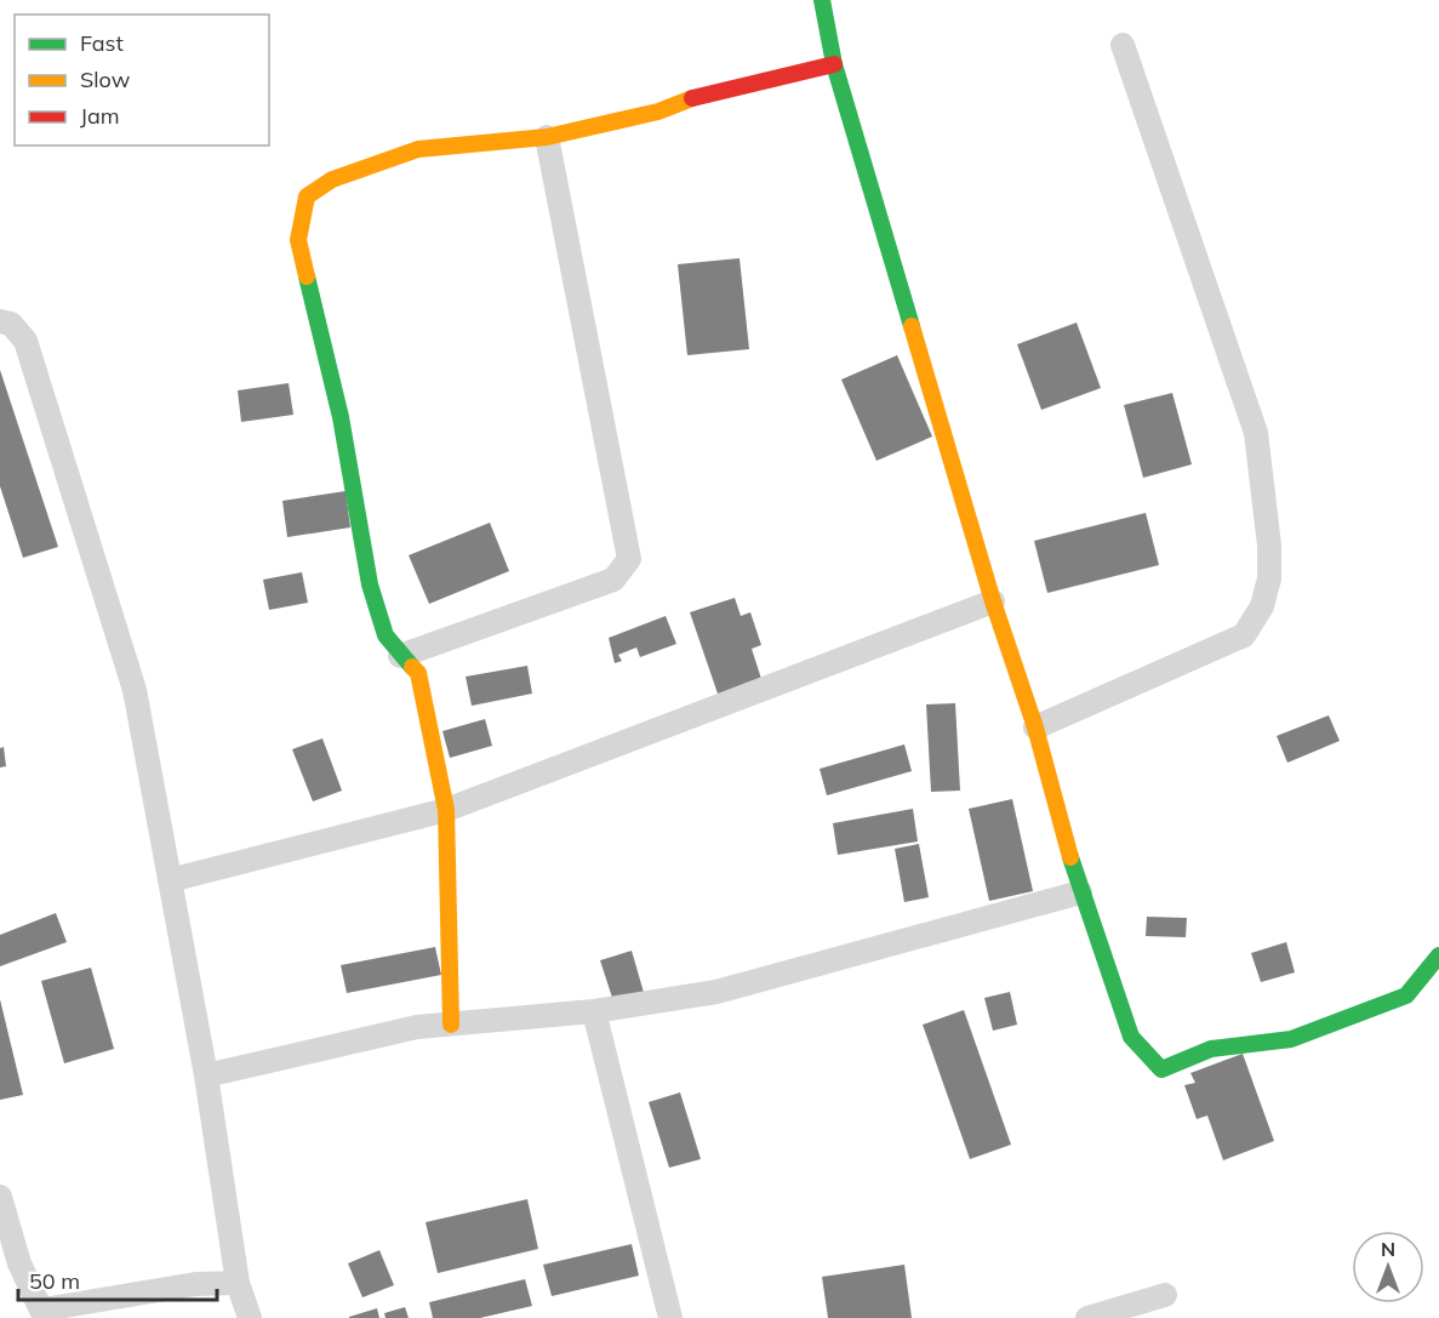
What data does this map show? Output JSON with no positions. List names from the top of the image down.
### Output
{
  "legend": ["Fast", "Slow", "Jam"],
  "scale_bar": "50 m",
  "north": "top"
}
